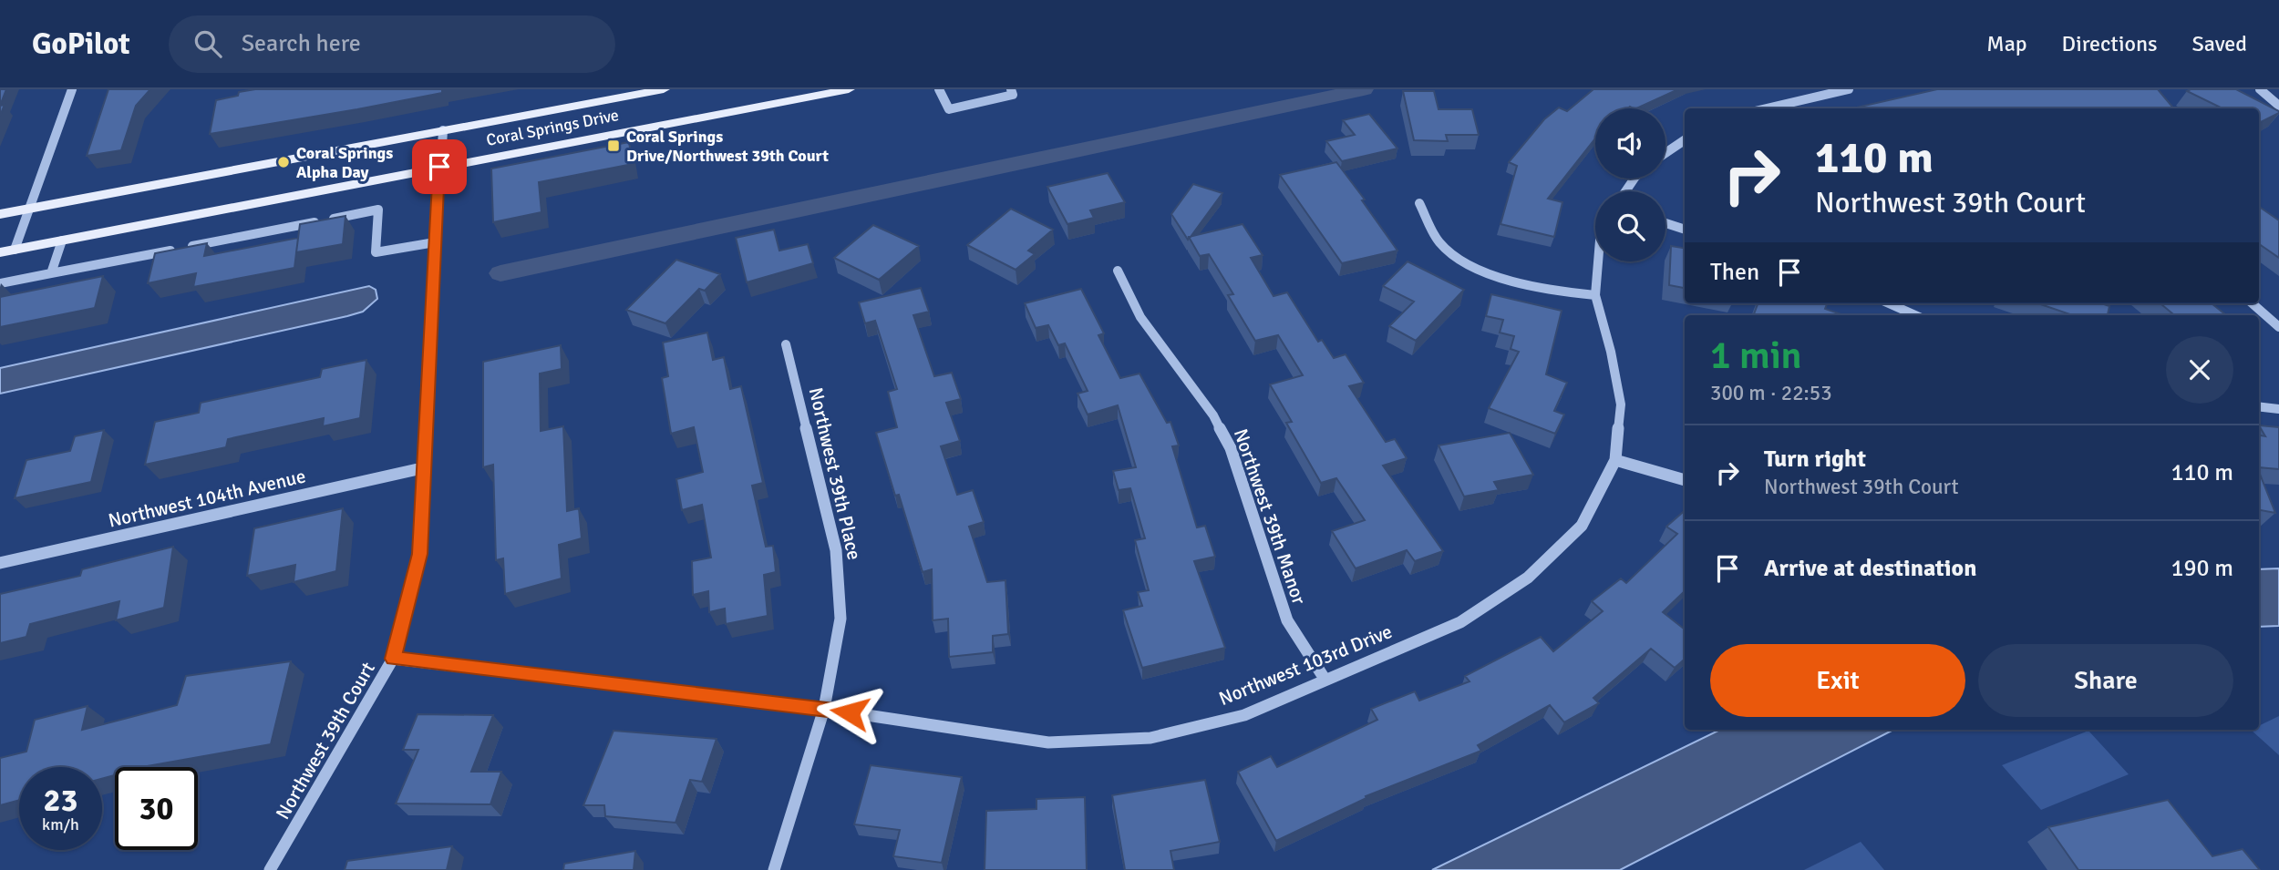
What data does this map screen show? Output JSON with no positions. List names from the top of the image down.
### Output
{
  "streets": {
    "main road": ["Coral Springs Drive"],
    "street": [
      "Northwest 39th Place",
      "Northwest 104th Avenue",
      "Northwest 39th Manor",
      "Northwest 103rd Drive",
      "Northwest 39th Court"
    ]
  },
  "crossings": [
    ["Coral Springs Drive", "Northwest 39th Court"],
    ["Northwest 39th Place", "Northwest 103rd Drive"],
    ["Northwest 104th Avenue", "Northwest 39th Court"],
    ["Northwest 39th Manor", "Northwest 103rd Drive"],
    ["Northwest 103rd Drive", "Northwest 39th Court"]
  ],
  "places": {
    "transit": ["Coral Springs Drive/Northwest 39th Court"],
    "other": ["Coral Springs Alpha Day"]
  },
  "page": {
    "header": "GoPilot",
    "search": "Search here",
    "nav": ["Map", "Directions", "Saved"],
    "turn": ["110 m", "Northwest 39th Court"],
    "then": "Then",
    "heading": ["1 min", "300 m · 22:53"],
    "list": [
      {
        "name": "Turn right",
        "note": "Northwest 39th Court",
        "value": "110 m"
      },
      {
        "name": "Arrive at destination",
        "value": "190 m"
      }
    ],
    "buttons": ["Exit", "Share"],
    "speed": "23 km/h",
    "limit": "30"
  }
}
